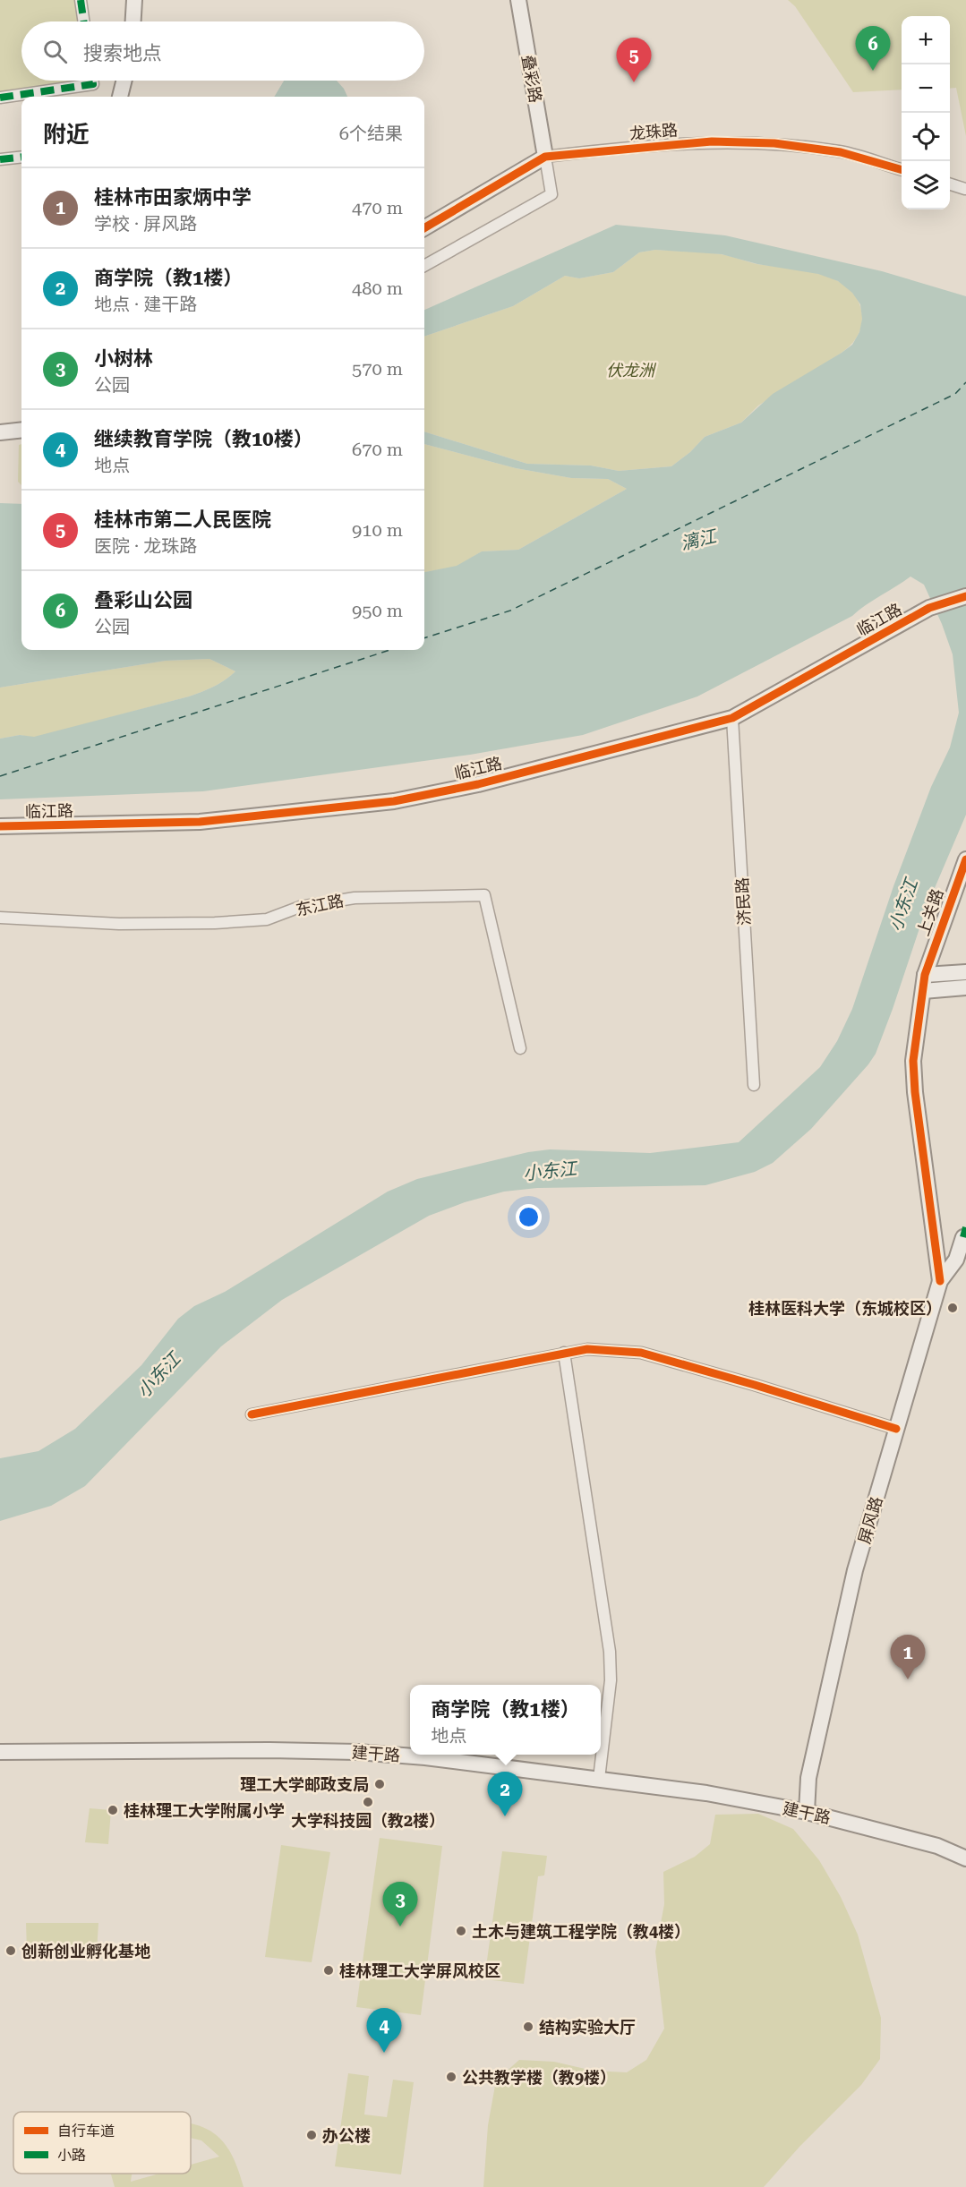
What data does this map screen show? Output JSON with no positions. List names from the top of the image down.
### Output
{
  "streets": {
    "street": [
      "叠彩路",
      "龙珠路",
      "临江路",
      "济民路",
      "东江路",
      "上关路",
      "屏风路",
      "建干路"
    ]
  },
  "crossings": [
    ["叠彩路", "龙珠路"],
    ["临江路", "济民路"],
    ["上关路", "屏风路"],
    ["屏风路", "建干路"]
  ],
  "water": ["漓江", "小东江"],
  "parks": ["伏龙洲"],
  "places": [
    "桂林医科大学（东城校区）",
    "理工大学邮政支局",
    "大学科技园（教2楼）",
    "桂林理工大学附属小学",
    "土木与建筑工程学院（教4楼）",
    "创新创业孵化基地",
    "桂林理工大学屏风校区",
    "结构实验大厅",
    "公共教学楼（教9楼）",
    "办公楼"
  ],
  "legend": ["自行车道", "小路"],
  "page": {
    "map_buttons": ["+", "−"],
    "search": "搜索地点",
    "pins": [
      "6",
      "5",
      "1",
      "2",
      "3",
      "4"
    ],
    "heading": ["附近", "6个结果"],
    "list": [
      {
        "mark": "1",
        "name": "桂林市田家炳中学",
        "note": "学校 · 屏风路",
        "value": "470 m"
      },
      {
        "mark": "2",
        "name": "商学院（教1楼）",
        "note": "地点 · 建干路",
        "value": "480 m"
      },
      {
        "mark": "3",
        "name": "小树林",
        "note": "公园",
        "value": "570 m"
      },
      {
        "mark": "4",
        "name": "继续教育学院（教10楼）",
        "note": "地点",
        "value": "670 m"
      },
      {
        "mark": "5",
        "name": "桂林市第二人民医院",
        "note": "医院 · 龙珠路",
        "value": "910 m"
      },
      {
        "mark": "6",
        "name": "叠彩山公园",
        "note": "公园",
        "value": "950 m"
      }
    ],
    "popup": ["商学院（教1楼）", "地点"]
  }
}
